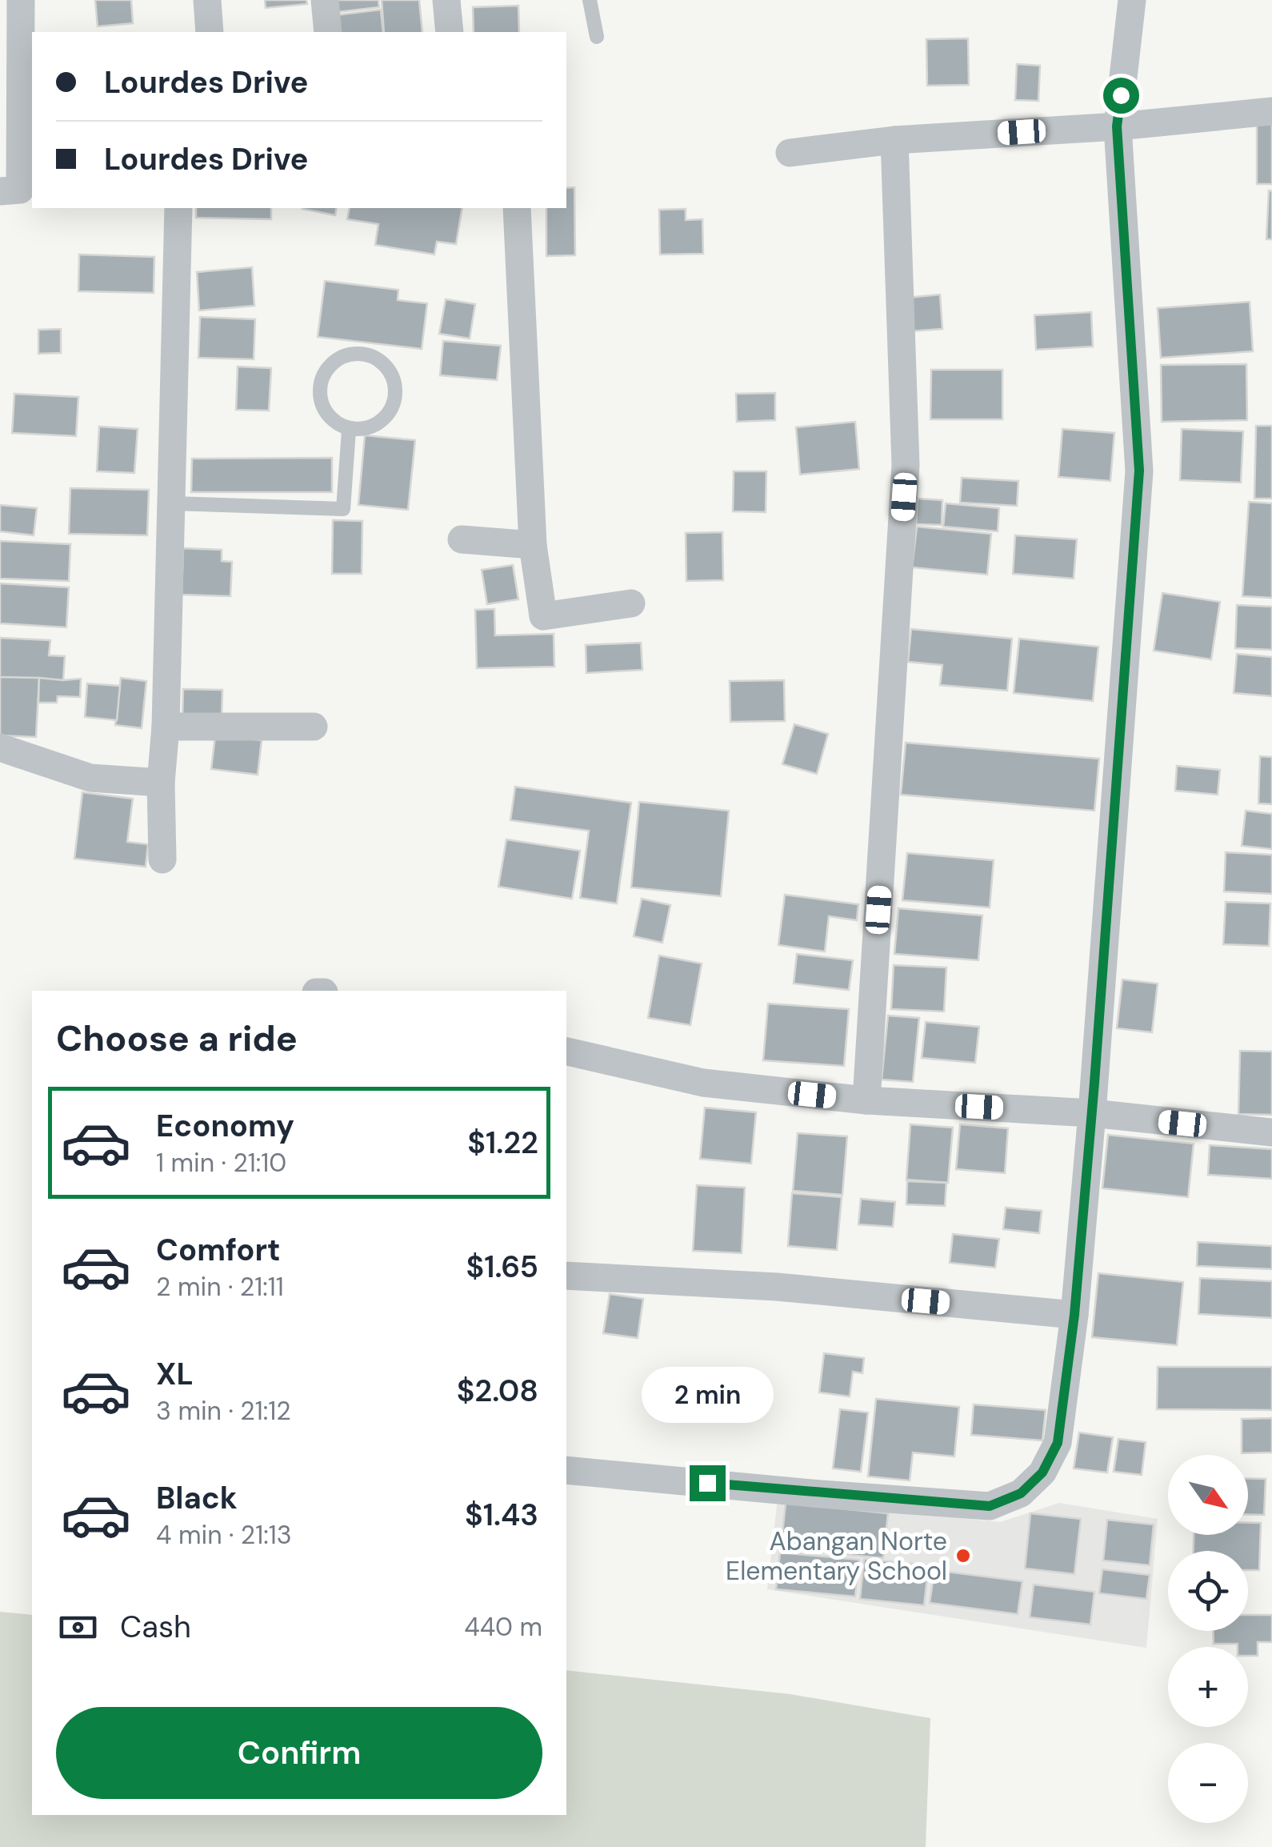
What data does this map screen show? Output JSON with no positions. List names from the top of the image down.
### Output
{
  "places": ["Abangan Norte Elementary School"],
  "north": "bottom right",
  "page": {
    "banner": ["Lourdes Drive", "Lourdes Drive"],
    "heading": "Choose a ride",
    "list": [
      {
        "name": "Economy",
        "note": "1 min · 21:10",
        "value": "$1.22"
      },
      {
        "name": "Comfort",
        "note": "2 min · 21:11",
        "value": "$1.65"
      },
      {
        "name": "XL",
        "note": "3 min · 21:12",
        "value": "$2.08"
      },
      {
        "name": "Black",
        "note": "4 min · 21:13",
        "value": "$1.43"
      }
    ],
    "bubble": "2 min",
    "map_buttons": ["+", "−"],
    "pay": ["Cash", "440 m"],
    "buttons": "Confirm"
  }
}
